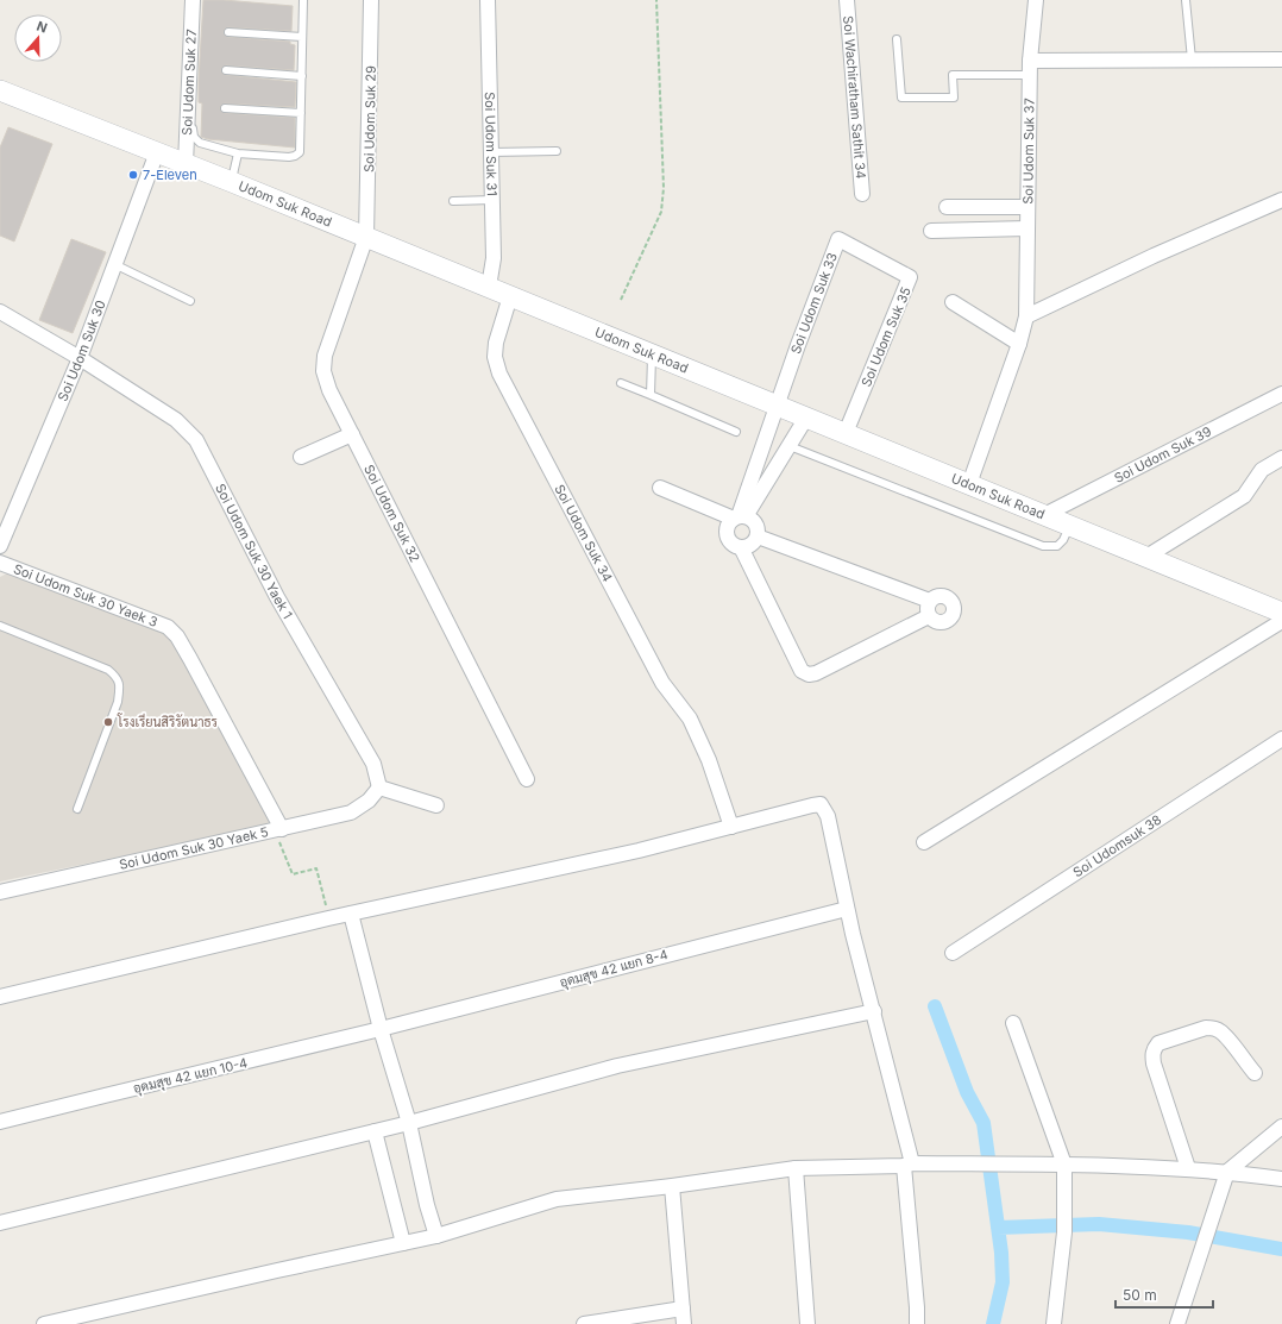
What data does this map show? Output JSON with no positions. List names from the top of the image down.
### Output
{
  "streets": {
    "main road": ["Udom Suk Road"],
    "street": [
      "Soi Udom Suk 27",
      "Soi Wachiratham Sathit 34",
      "Soi Udom Suk 29",
      "Soi Udom Suk 31",
      "Soi Udom Suk 37",
      "Soi Udom Suk 33",
      "Soi Udom Suk 35",
      "Soi Udom Suk 30",
      "Soi Udom Suk 39",
      "Soi Udom Suk 32",
      "Soi Udom Suk 34",
      "Soi Udom Suk 30 Yaek 1",
      "Soi Udom Suk 30 Yaek 3",
      "Soi Udomsuk 38",
      "Soi Udom Suk 30 Yaek 5",
      "อุดมสุข 42 แยก 8-4",
      "อุดมสุข 42 แยก 10-4"
    ]
  },
  "crossings": [
    ["Soi Udom Suk 27", "Udom Suk Road"],
    ["Soi Udom Suk 29", "Udom Suk Road"],
    ["Soi Udom Suk 29", "Soi Udom Suk 32"],
    ["Soi Udom Suk 31", "Udom Suk Road"],
    ["Soi Udom Suk 37", "Udom Suk Road"],
    ["Udom Suk Road", "Soi Udom Suk 33"],
    ["Udom Suk Road", "Soi Udom Suk 35"],
    ["Udom Suk Road", "Soi Udom Suk 30"],
    ["Udom Suk Road", "Soi Udom Suk 39"],
    ["Udom Suk Road", "Soi Udom Suk 32"],
    ["Udom Suk Road", "Soi Udom Suk 34"],
    ["Soi Udom Suk 33", "Soi Udom Suk 35"],
    ["Soi Udom Suk 30", "Soi Udom Suk 30 Yaek 1"],
    ["Soi Udom Suk 30 Yaek 1", "Soi Udom Suk 30 Yaek 5"],
    ["Soi Udom Suk 30 Yaek 3", "Soi Udom Suk 30 Yaek 5"],
    ["อุดมสุข 42 แยก 8-4", "อุดมสุข 42 แยก 10-4"]
  ],
  "places": ["7-Eleven", "โรงเรียนสิริรัตนาธร"],
  "scale_bar": "50 m",
  "north": "top"
}
